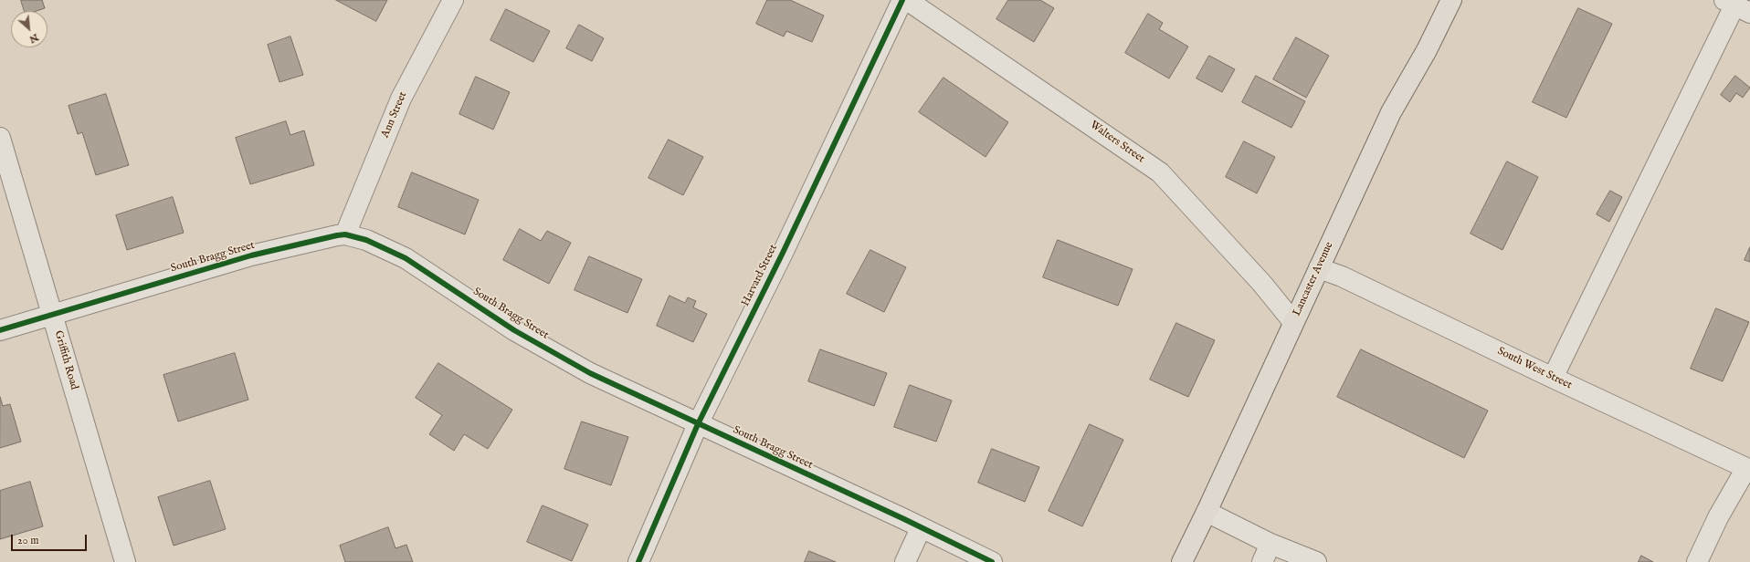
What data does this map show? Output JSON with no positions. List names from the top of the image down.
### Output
{
  "streets": {
    "main road": ["Lancaster Avenue"],
    "street": [
      "Ann Street",
      "Walters Street",
      "South Bragg Street",
      "Harvard Street",
      "Griffith Road",
      "South West Street"
    ]
  },
  "crossings": [
    ["Ann Street", "South Bragg Street"],
    ["Walters Street", "Lancaster Avenue"],
    ["South Bragg Street", "Harvard Street"],
    ["South Bragg Street", "Griffith Road"],
    ["Lancaster Avenue", "South West Street"]
  ],
  "scale_bar": "20 m",
  "north": "bottom right"
}
